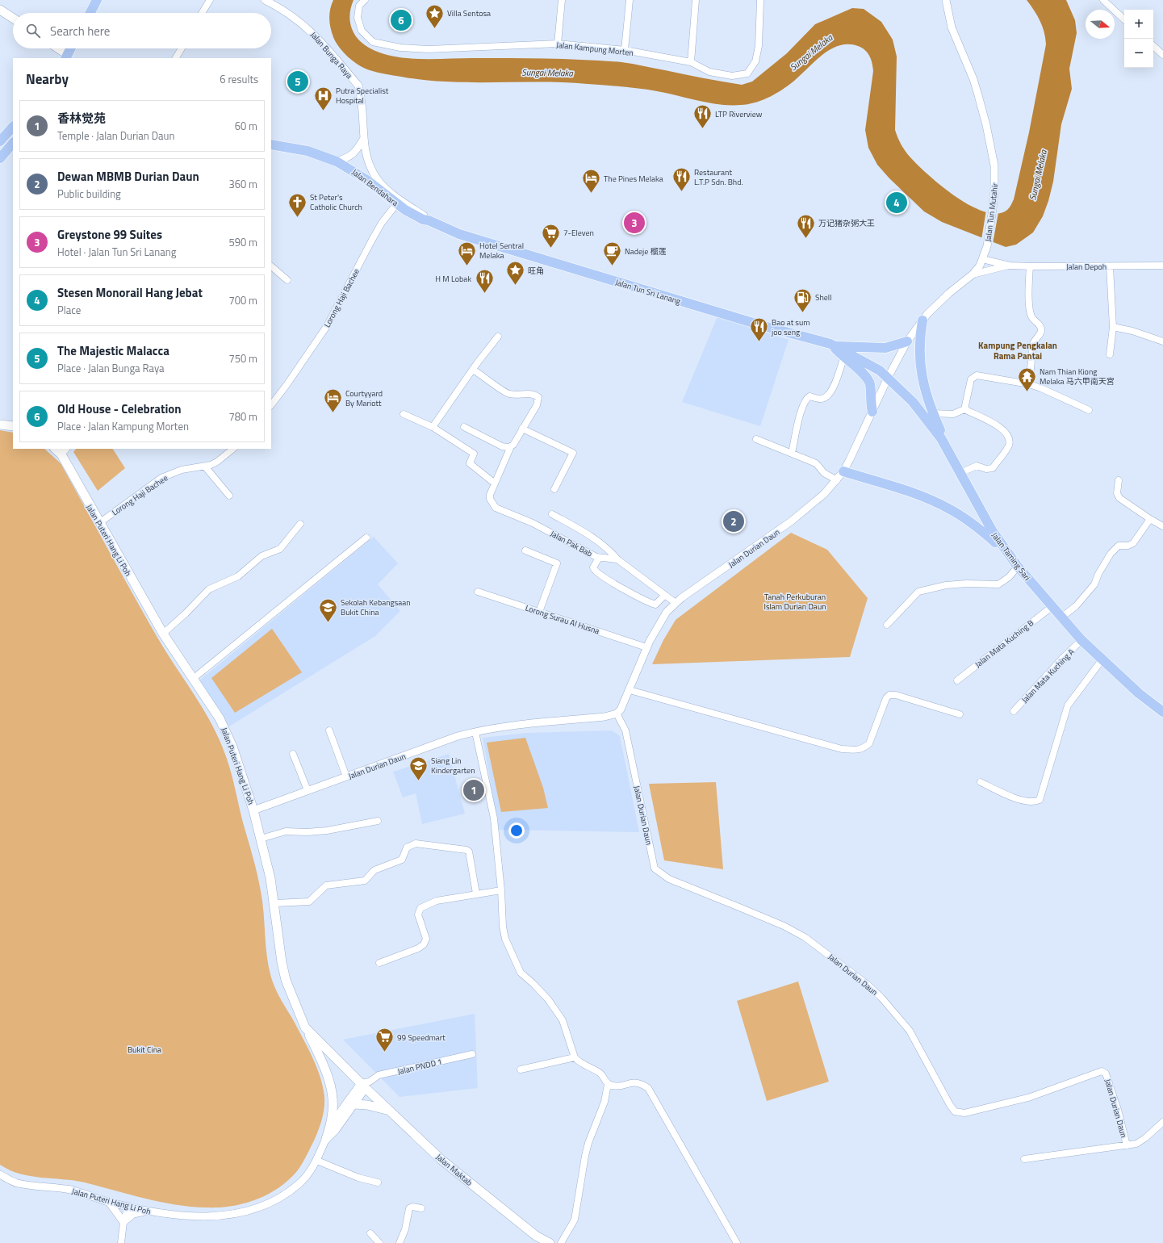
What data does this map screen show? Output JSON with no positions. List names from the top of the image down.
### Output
{
  "streets": {
    "main road": [
      "Jalan Bendahara",
      "Jalan Tun Sri Lanang",
      "Jalan Puteri Hang Li Poh",
      "Jalan Taming Sari",
      "Jalan Maktab"
    ],
    "street": [
      "Jalan Kampung Morten",
      "Jalan Bunga Raya",
      "Jalan Tun Mutahir",
      "Jalan Depoh",
      "Lorong Haji Bachee",
      "Jalan Pak Bab",
      "Jalan Durian Daun",
      "Lorong Surau Al Husna",
      "Jalan Mata Kuching B",
      "Jalan Mata Kuching A",
      "Jalan PNDD 1"
    ]
  },
  "crossings": [
    ["Jalan Bunga Raya", "Jalan Bendahara"],
    ["Jalan Bunga Raya", "Jalan Tun Sri Lanang"],
    ["Jalan Bunga Raya", "Lorong Haji Bachee"],
    ["Jalan Bendahara", "Jalan Tun Sri Lanang"],
    ["Jalan Bendahara", "Lorong Haji Bachee"],
    ["Jalan Tun Mutahir", "Jalan Depoh"],
    ["Jalan Tun Mutahir", "Jalan Tun Sri Lanang"],
    ["Jalan Tun Mutahir", "Jalan Durian Daun"],
    ["Jalan Tun Mutahir", "Jalan Taming Sari"],
    ["Jalan Tun Sri Lanang", "Jalan Durian Daun"],
    ["Jalan Tun Sri Lanang", "Jalan Taming Sari"],
    ["Lorong Haji Bachee", "Jalan Puteri Hang Li Poh"],
    ["Jalan Puteri Hang Li Poh", "Jalan Durian Daun"],
    ["Jalan Puteri Hang Li Poh", "Jalan PNDD 1"],
    ["Jalan Puteri Hang Li Poh", "Jalan Maktab"],
    ["Jalan Durian Daun", "Jalan Taming Sari"],
    ["Jalan Durian Daun", "Lorong Surau Al Husna"],
    ["Jalan Taming Sari", "Jalan Mata Kuching B"],
    ["Jalan Taming Sari", "Jalan Mata Kuching A"],
    ["Jalan PNDD 1", "Jalan Maktab"]
  ],
  "districts": ["Kampung Pengkalan Rama Pantai"],
  "water": ["Sungai Melaka"],
  "parks": ["Tanah Perkuburan Islam Durian Daun", "Bukit Cina"],
  "places": {
    "place": ["Villa Sentosa", "旺角"],
    "hospital": ["Putra Specialist Hospital"],
    "restaurant": [
      "LTP Riverview",
      "Restaurant L.T.P Sdn. Bhd.",
      "万记猪杂粥大王",
      "H M Lobak",
      "Bao at sum joo seng"
    ],
    "hotel": ["The Pines Melaka", "Hotel Sentral Melaka", "Courtyyard By Mariott"],
    "church": ["St Peter's Catholic Church"],
    "supermarket": ["7-Eleven", "99 Speedmart"],
    "cafe": ["Nadeje 榴莲"],
    "fuel station": ["Shell"],
    "temple": ["Nam Thian Kiong Melaka 马六甲南天宮"],
    "school or university": ["Sekolah Kebangsaan Bukit China", "Siang Lin Kindergarten"]
  },
  "north": "right",
  "page": {
    "pins": [
      "6",
      "5",
      "4",
      "3",
      "2",
      "1"
    ],
    "map_buttons": ["+", "−"],
    "search": "Search here",
    "heading": ["Nearby", "6 results"],
    "list": [
      {
        "mark": "1",
        "name": "香林觉苑",
        "note": "Temple · Jalan Durian Daun",
        "value": "60 m"
      },
      {
        "mark": "2",
        "name": "Dewan MBMB Durian Daun",
        "note": "Public building",
        "value": "360 m"
      },
      {
        "mark": "3",
        "name": "Greystone 99 Suites",
        "note": "Hotel · Jalan Tun Sri Lanang",
        "value": "590 m"
      },
      {
        "mark": "4",
        "name": "Stesen Monorail Hang Jebat",
        "note": "Place",
        "value": "700 m"
      },
      {
        "mark": "5",
        "name": "The Majestic Malacca",
        "note": "Place · Jalan Bunga Raya",
        "value": "750 m"
      },
      {
        "mark": "6",
        "name": "Old House - Celebration",
        "note": "Place · Jalan Kampung Morten",
        "value": "780 m"
      }
    ]
  }
}
